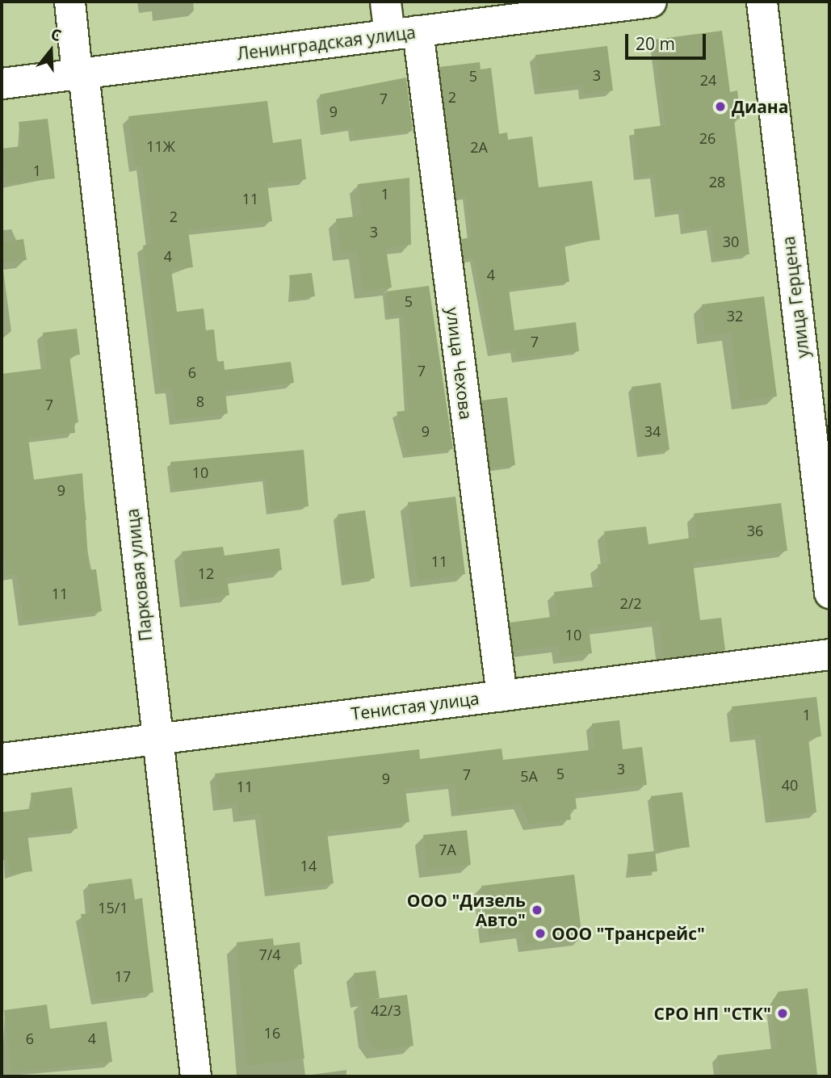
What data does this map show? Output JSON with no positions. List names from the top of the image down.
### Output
{
  "streets": {
    "street": [
      "Ленинградская улица",
      "улица Герцена",
      "улица Чехова",
      "Парковая улица",
      "Тенистая улица"
    ]
  },
  "crossings": [
    ["Ленинградская улица", "улица Чехова"],
    ["Ленинградская улица", "Парковая улица"],
    ["улица Чехова", "Тенистая улица"],
    ["Парковая улица", "Тенистая улица"]
  ],
  "places": [
    "Диана",
    "ООО \"Дизель Авто\"",
    "ООО \"Трансрейс\"",
    "СРО НП \"СТК\""
  ],
  "house_numbers": [
    "3",
    "5",
    "24",
    "2",
    "7",
    "9",
    "26",
    "11Ж",
    "2А",
    "1",
    "28",
    "1",
    "11",
    "2",
    "3",
    "30",
    "4",
    "4",
    "5",
    "32",
    "7",
    "7",
    "6",
    "8",
    "7",
    "9",
    "34",
    "10",
    "9",
    "36",
    "11",
    "12",
    "11",
    "2/2",
    "10",
    "1",
    "3",
    "5",
    "7",
    "5А",
    "9",
    "40",
    "11",
    "7А",
    "14",
    "15/1",
    "7/4",
    "17",
    "42/3",
    "16",
    "6",
    "4"
  ],
  "scale_bar": "20 m",
  "north": "top"
}
